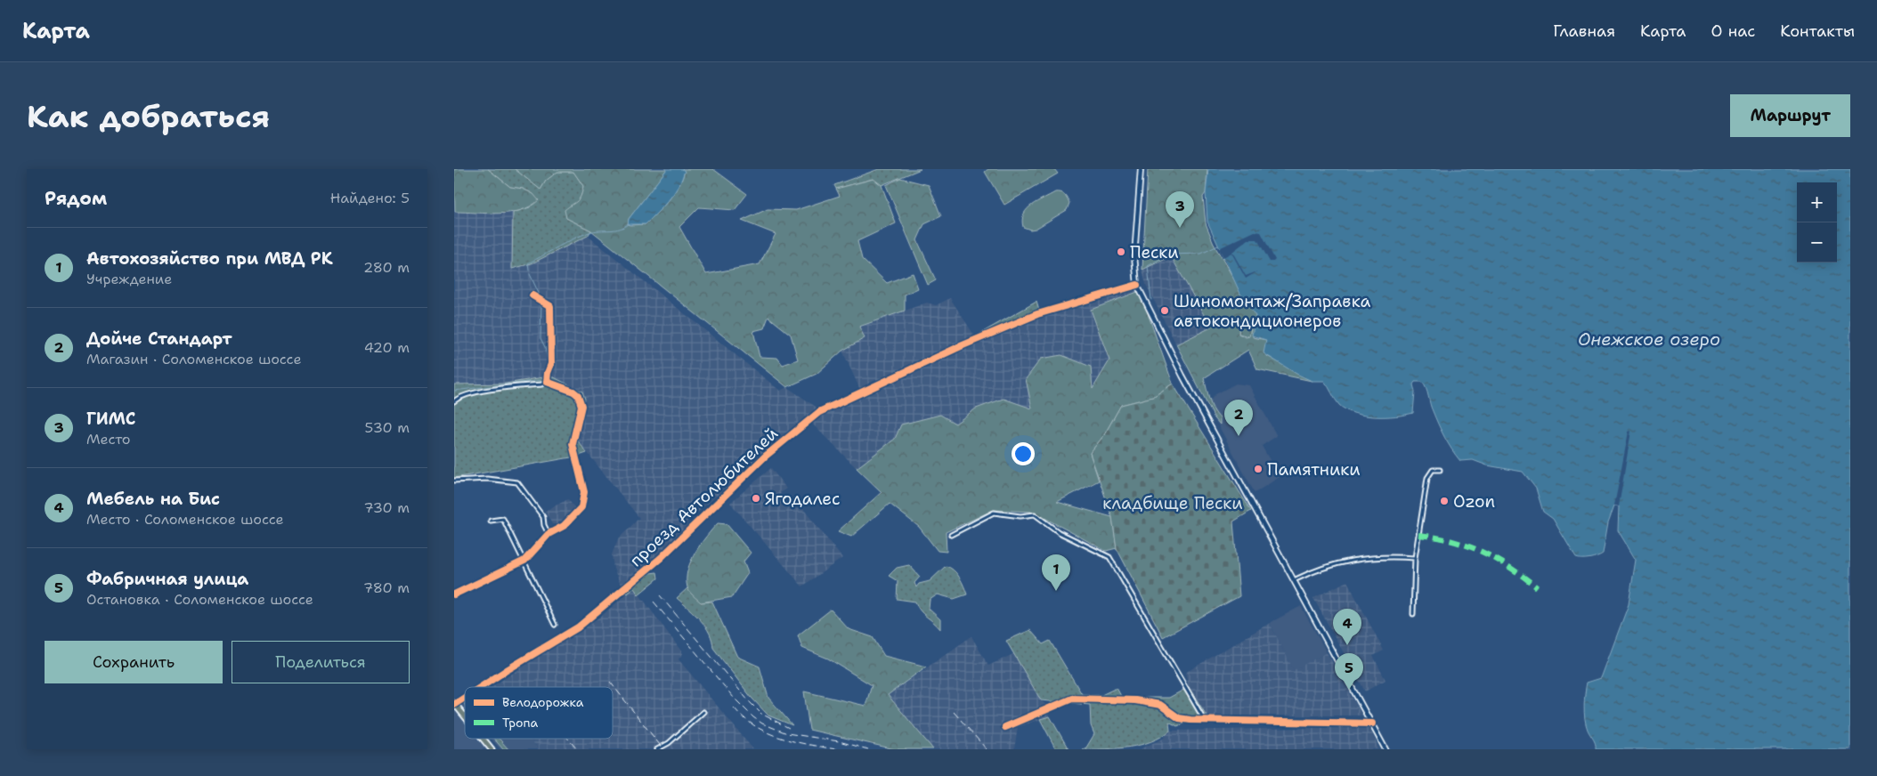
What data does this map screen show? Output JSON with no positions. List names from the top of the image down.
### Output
{
  "streets": {
    "street": ["проезд Автолюбителей"]
  },
  "water": ["Онежское озеро"],
  "parks": ["кладбище Пески"],
  "places": [
    "Пески",
    "Шиномонтаж/Заправка автокондиционеров",
    "Памятники",
    "Ягодалес",
    "Ozon"
  ],
  "legend": ["Велодорожка", "Тропа"],
  "page": {
    "header": "Карта",
    "nav": [
      "Главная",
      "Карта",
      "О нас",
      "Контакты"
    ],
    "buttons": [
      "Маршрут",
      ["Сохранить", "Поделиться"]
    ],
    "title": "Как добраться",
    "heading": ["Рядом", "Найдено: 5"],
    "map_buttons": ["+", "−"],
    "pins": [
      "3",
      "2",
      "1",
      "4",
      "5"
    ],
    "list": [
      {
        "mark": "1",
        "name": "Автохозяйство при МВД РК",
        "note": "Учреждение",
        "value": "280 m"
      },
      {
        "mark": "2",
        "name": "Дойче Стандарт",
        "note": "Магазин · Соломенское шоссе",
        "value": "420 m"
      },
      {
        "mark": "3",
        "name": "ГИМС",
        "note": "Место",
        "value": "530 m"
      },
      {
        "mark": "4",
        "name": "Мебель на Бис",
        "note": "Место · Соломенское шоссе",
        "value": "730 m"
      },
      {
        "mark": "5",
        "name": "Фабричная улица",
        "note": "Остановка · Соломенское шоссе",
        "value": "780 m"
      }
    ]
  }
}
